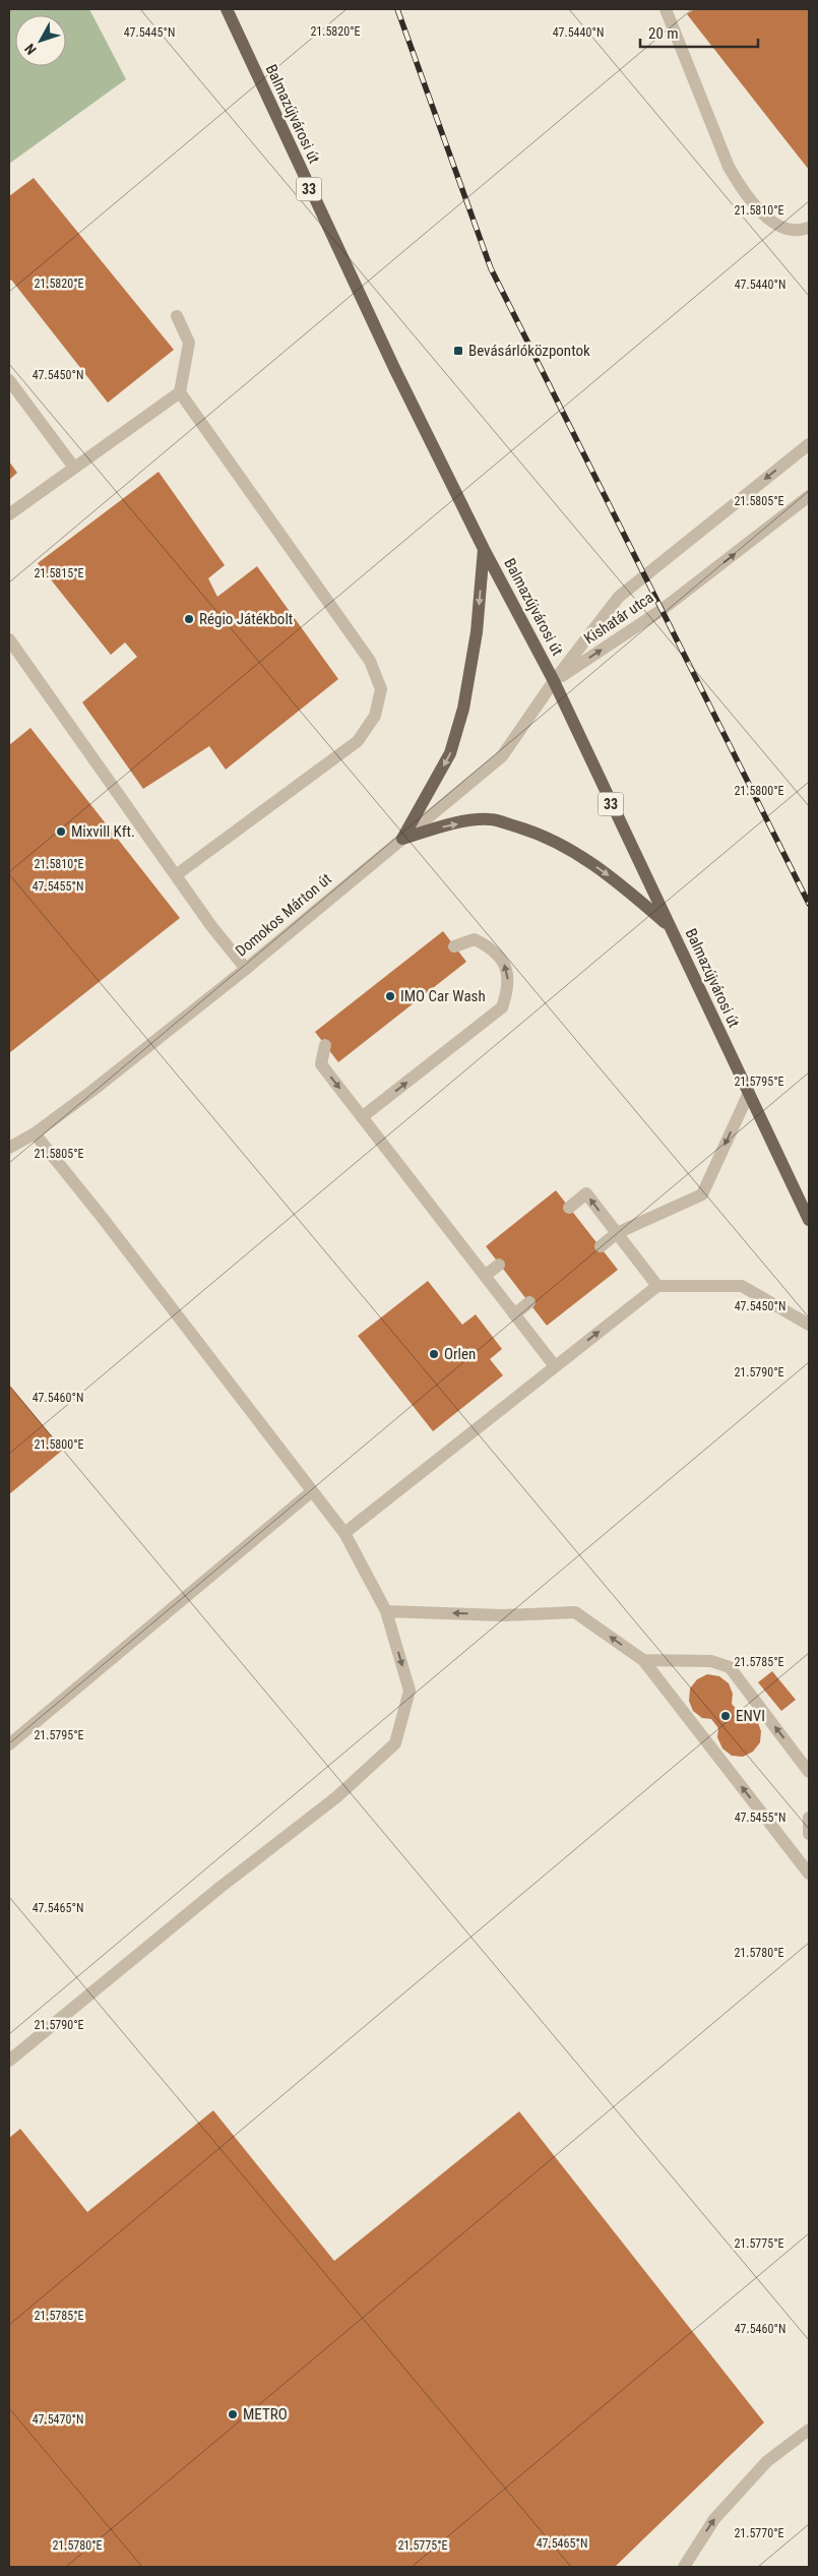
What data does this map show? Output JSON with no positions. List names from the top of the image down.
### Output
{
  "streets": {
    "main road": ["Balmazújvárosi út", "33"],
    "street": ["Kishatár utca", "Domokos Márton út"]
  },
  "crossings": [
    ["Balmazújvárosi út", "Kishatár utca"],
    ["Balmazújvárosi út", "Domokos Márton út"],
    ["Kishatár utca", "Domokos Márton út"]
  ],
  "places": {
    "transit": ["Bevásárlóközpontok"],
    "other": [
      "Régio Játékbolt",
      "Mixvill Kft.",
      "IMO Car Wash",
      "Orlen",
      "ENVI",
      "METRO"
    ]
  },
  "scale_bar": "20 m",
  "north": "bottom left",
  "coordinates": [
    "21.5820°E",
    "47.5445°N",
    "47.5440°N",
    "21.5810°E",
    "47.5450°N",
    "21.5805°E",
    "21.5815°E",
    "21.5800°E",
    "47.5455°N",
    "21.5795°E",
    "21.5790°E",
    "47.5460°N",
    "21.5785°E",
    "47.5465°N",
    "21.5780°E",
    "21.5775°E",
    "47.5470°N",
    "21.5770°E"
  ]
}
